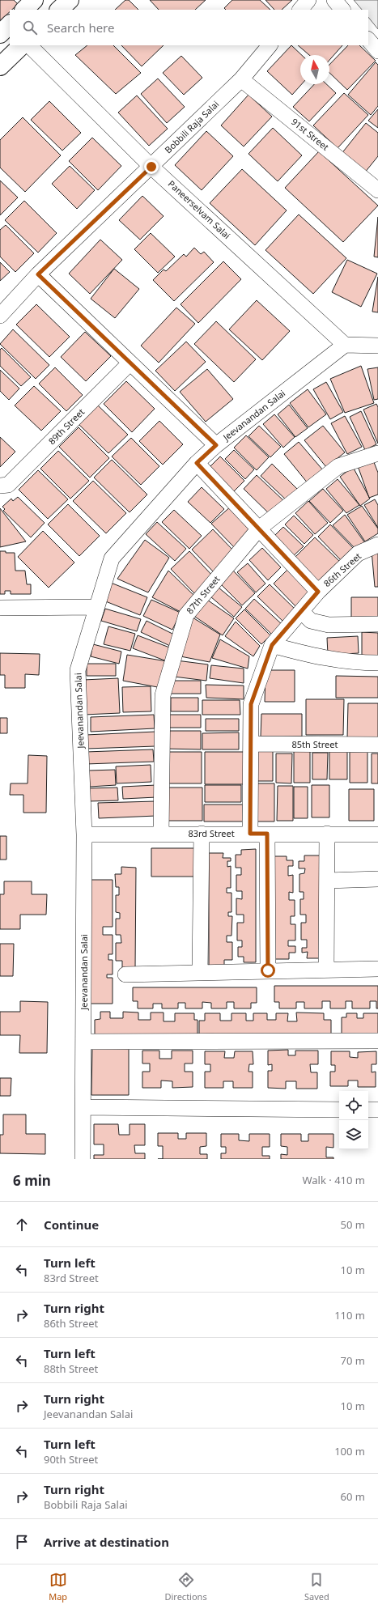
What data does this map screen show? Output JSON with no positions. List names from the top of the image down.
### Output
{
  "streets": {
    "street": [
      "Bobbili Raja Salai",
      "91st Street",
      "Paneerselvam Salai",
      "Jeevanandan Salai",
      "89th Street",
      "86th Street",
      "87th Street",
      "85th Street",
      "83rd Street"
    ]
  },
  "crossings": [
    ["Bobbili Raja Salai", "91st Street"],
    ["Bobbili Raja Salai", "Paneerselvam Salai"],
    ["Paneerselvam Salai", "Jeevanandan Salai"],
    ["Jeevanandan Salai", "83rd Street"],
    ["86th Street", "85th Street"],
    ["86th Street", "83rd Street"],
    ["87th Street", "83rd Street"]
  ],
  "north": "top",
  "page": {
    "search": "Search here",
    "heading": ["6 min", "Walk · 410 m"],
    "list": [
      ["Continue", "50 m"],
      ["Turn left", "83rd Street", "10 m"],
      ["Turn right", "86th Street", "110 m"],
      ["Turn left", "88th Street", "70 m"],
      ["Turn right", "Jeevanandan Salai", "10 m"],
      ["Turn left", "90th Street", "100 m"],
      ["Turn right", "Bobbili Raja Salai", "60 m"],
      "Arrive at destination"
    ],
    "nav": ["Map", "Directions", "Saved"]
  }
}
